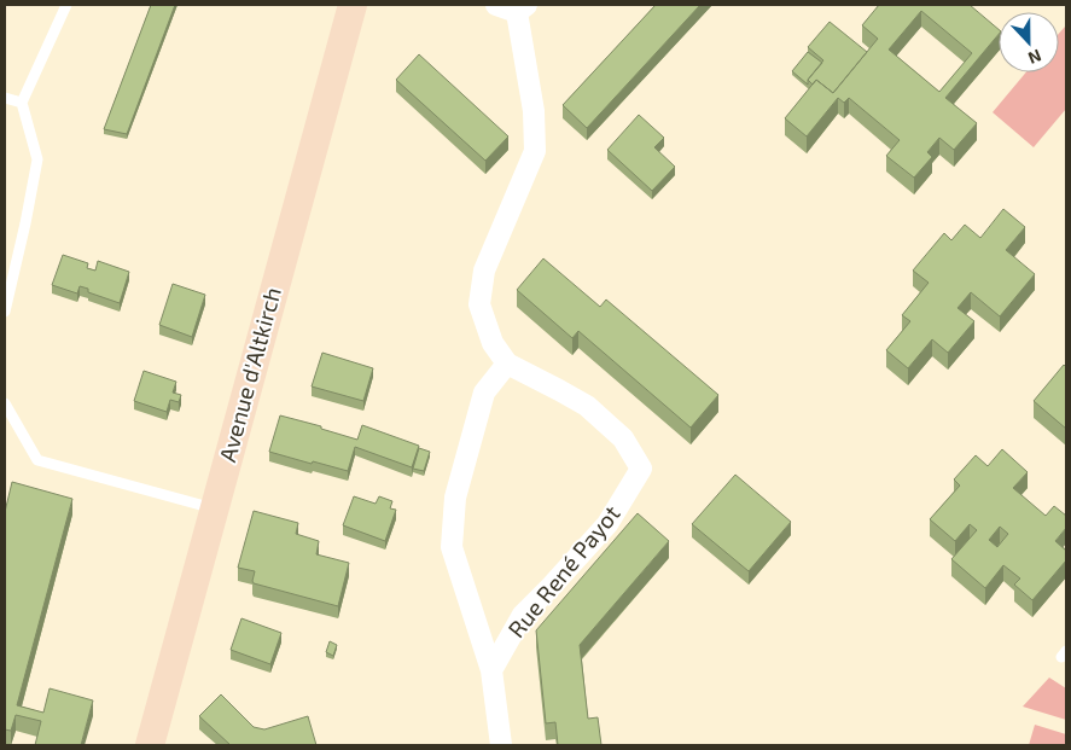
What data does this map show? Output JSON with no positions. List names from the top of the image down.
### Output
{
  "streets": {
    "street": ["Avenue d'Altkirch", "Rue René Payot"]
  },
  "north": "bottom"
}
